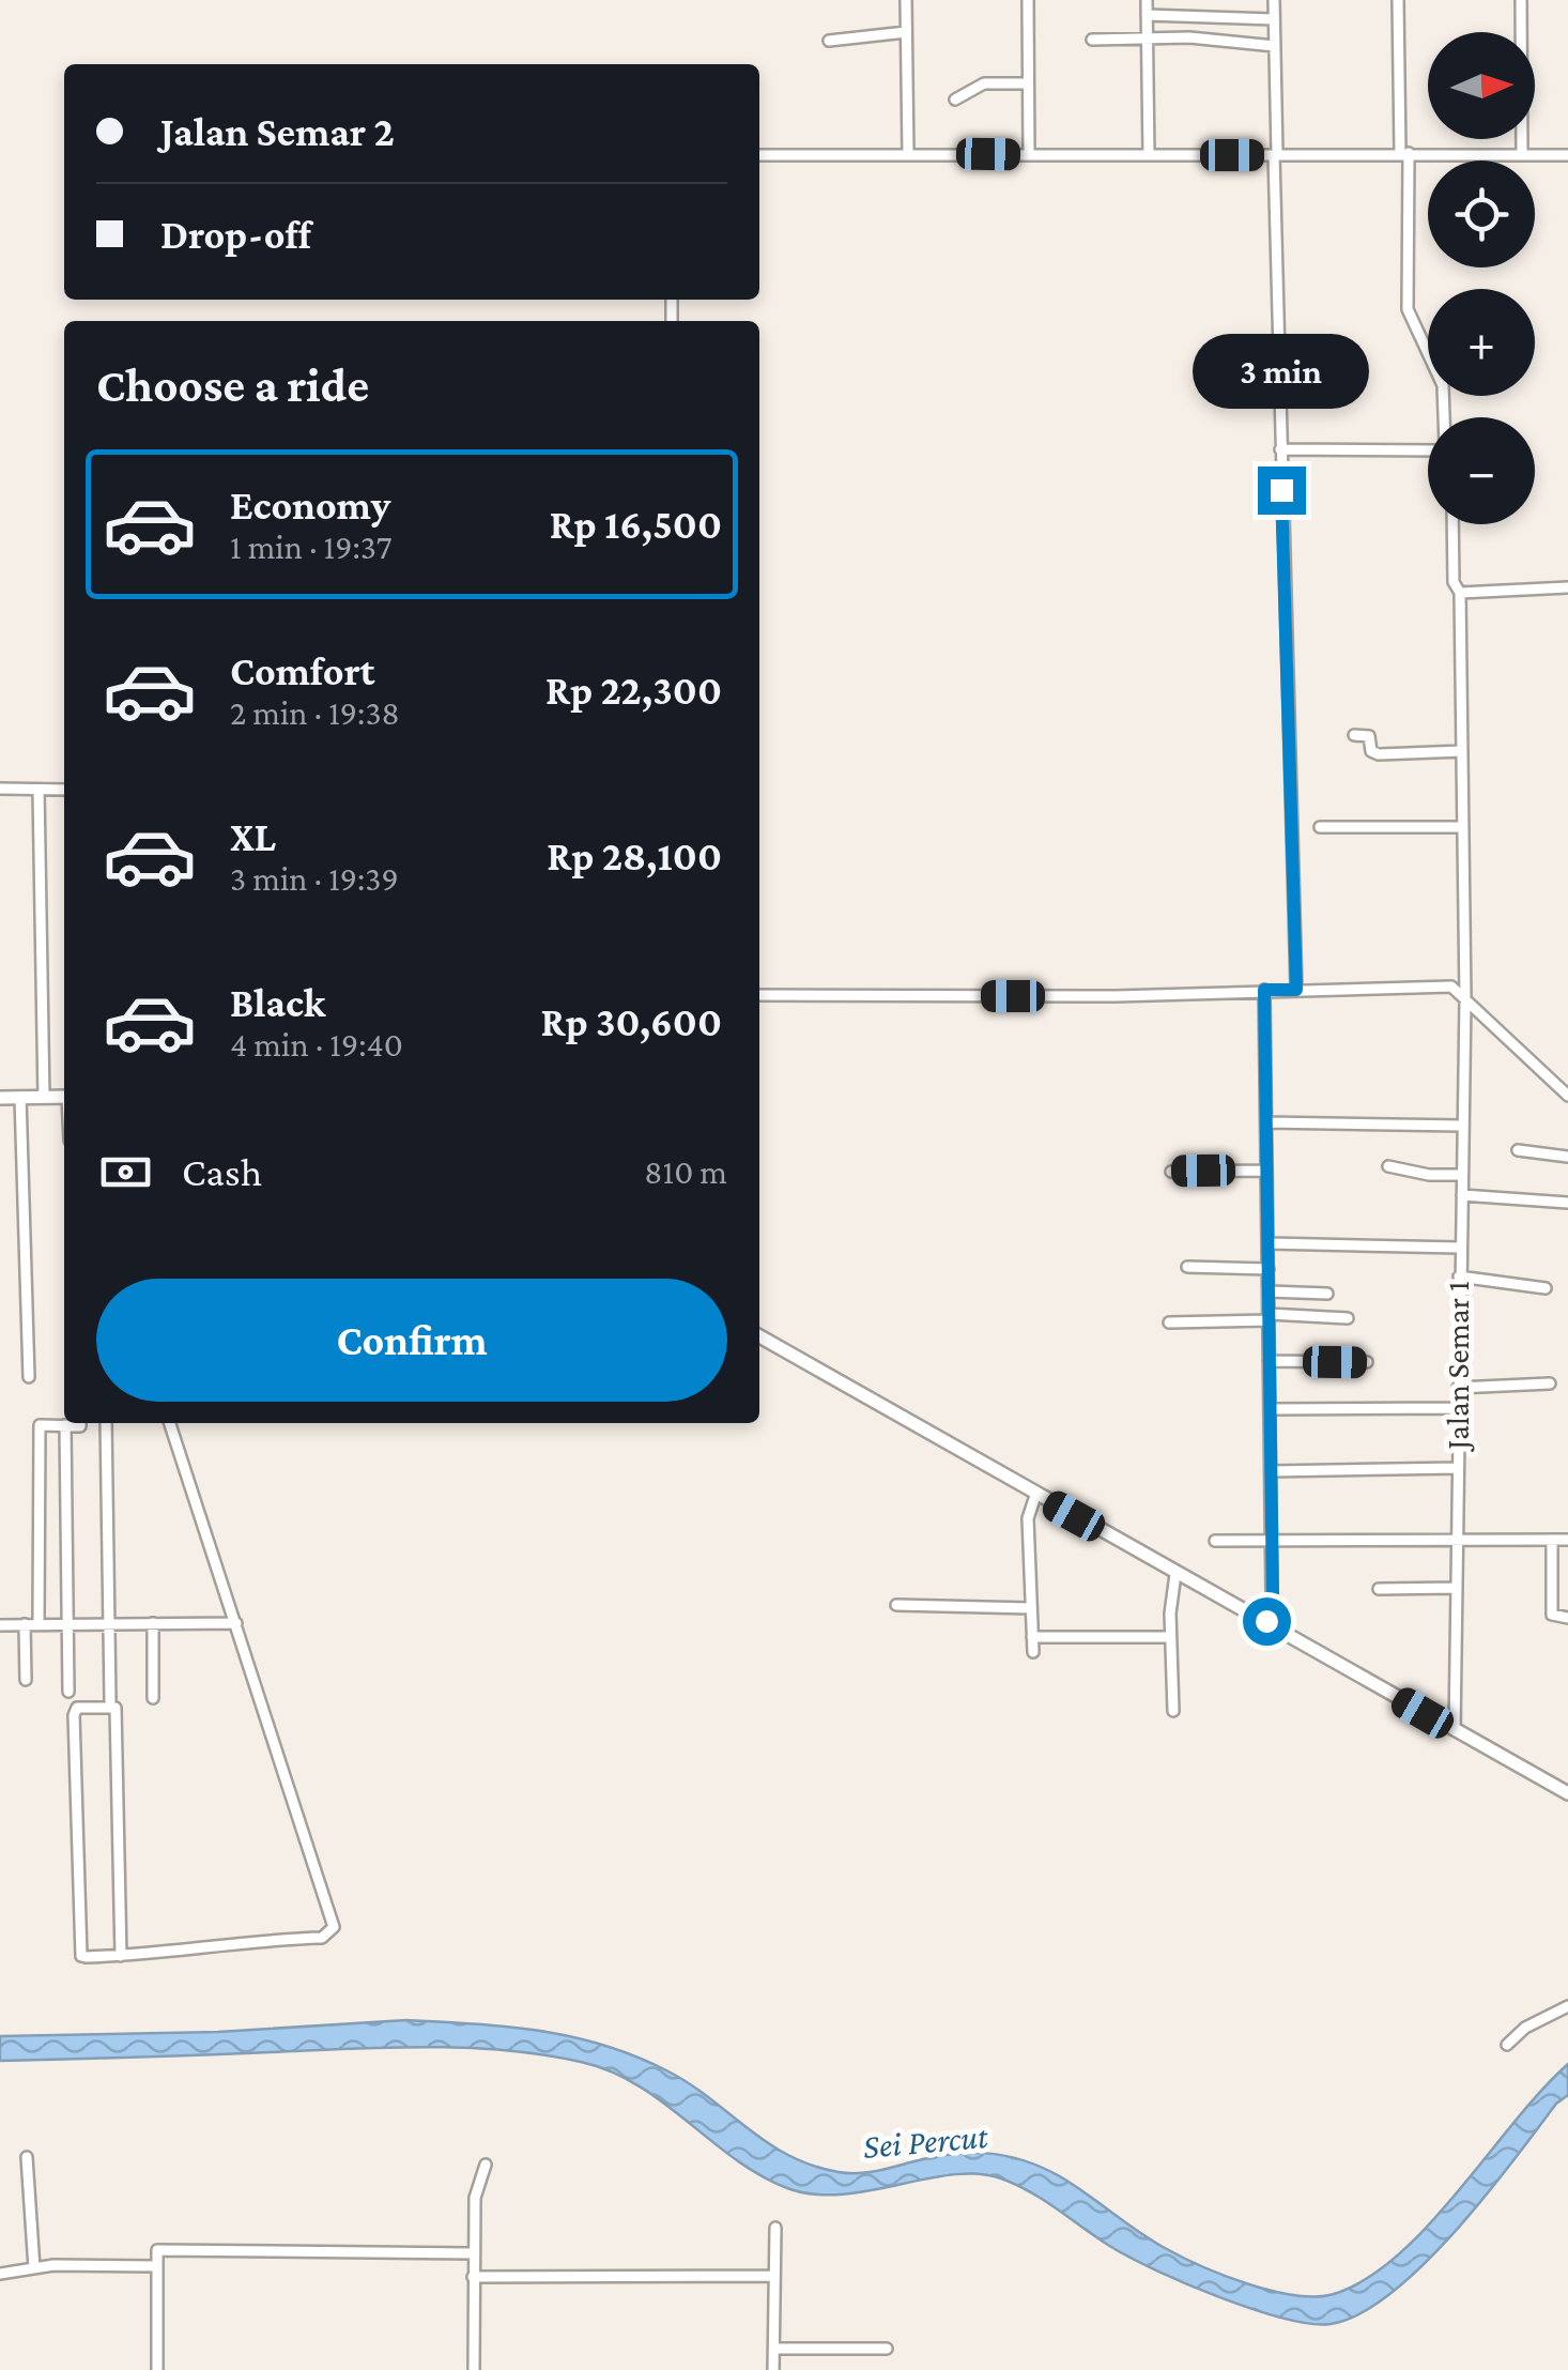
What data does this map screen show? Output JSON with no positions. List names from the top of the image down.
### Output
{
  "streets": {
    "street": ["Jalan Semar 1"]
  },
  "water": ["Sei Percut"],
  "north": "right",
  "page": {
    "map_buttons": ["+", "−"],
    "banner": ["Jalan Semar 2", "Drop-off"],
    "heading": "Choose a ride",
    "bubble": "3 min",
    "list": [
      {
        "name": "Economy",
        "note": "1 min · 19:37",
        "value": "Rp 16,500"
      },
      {
        "name": "Comfort",
        "note": "2 min · 19:38",
        "value": "Rp 22,300"
      },
      {
        "name": "XL",
        "note": "3 min · 19:39",
        "value": "Rp 28,100"
      },
      {
        "name": "Black",
        "note": "4 min · 19:40",
        "value": "Rp 30,600"
      }
    ],
    "pay": ["Cash", "810 m"],
    "buttons": "Confirm"
  }
}
